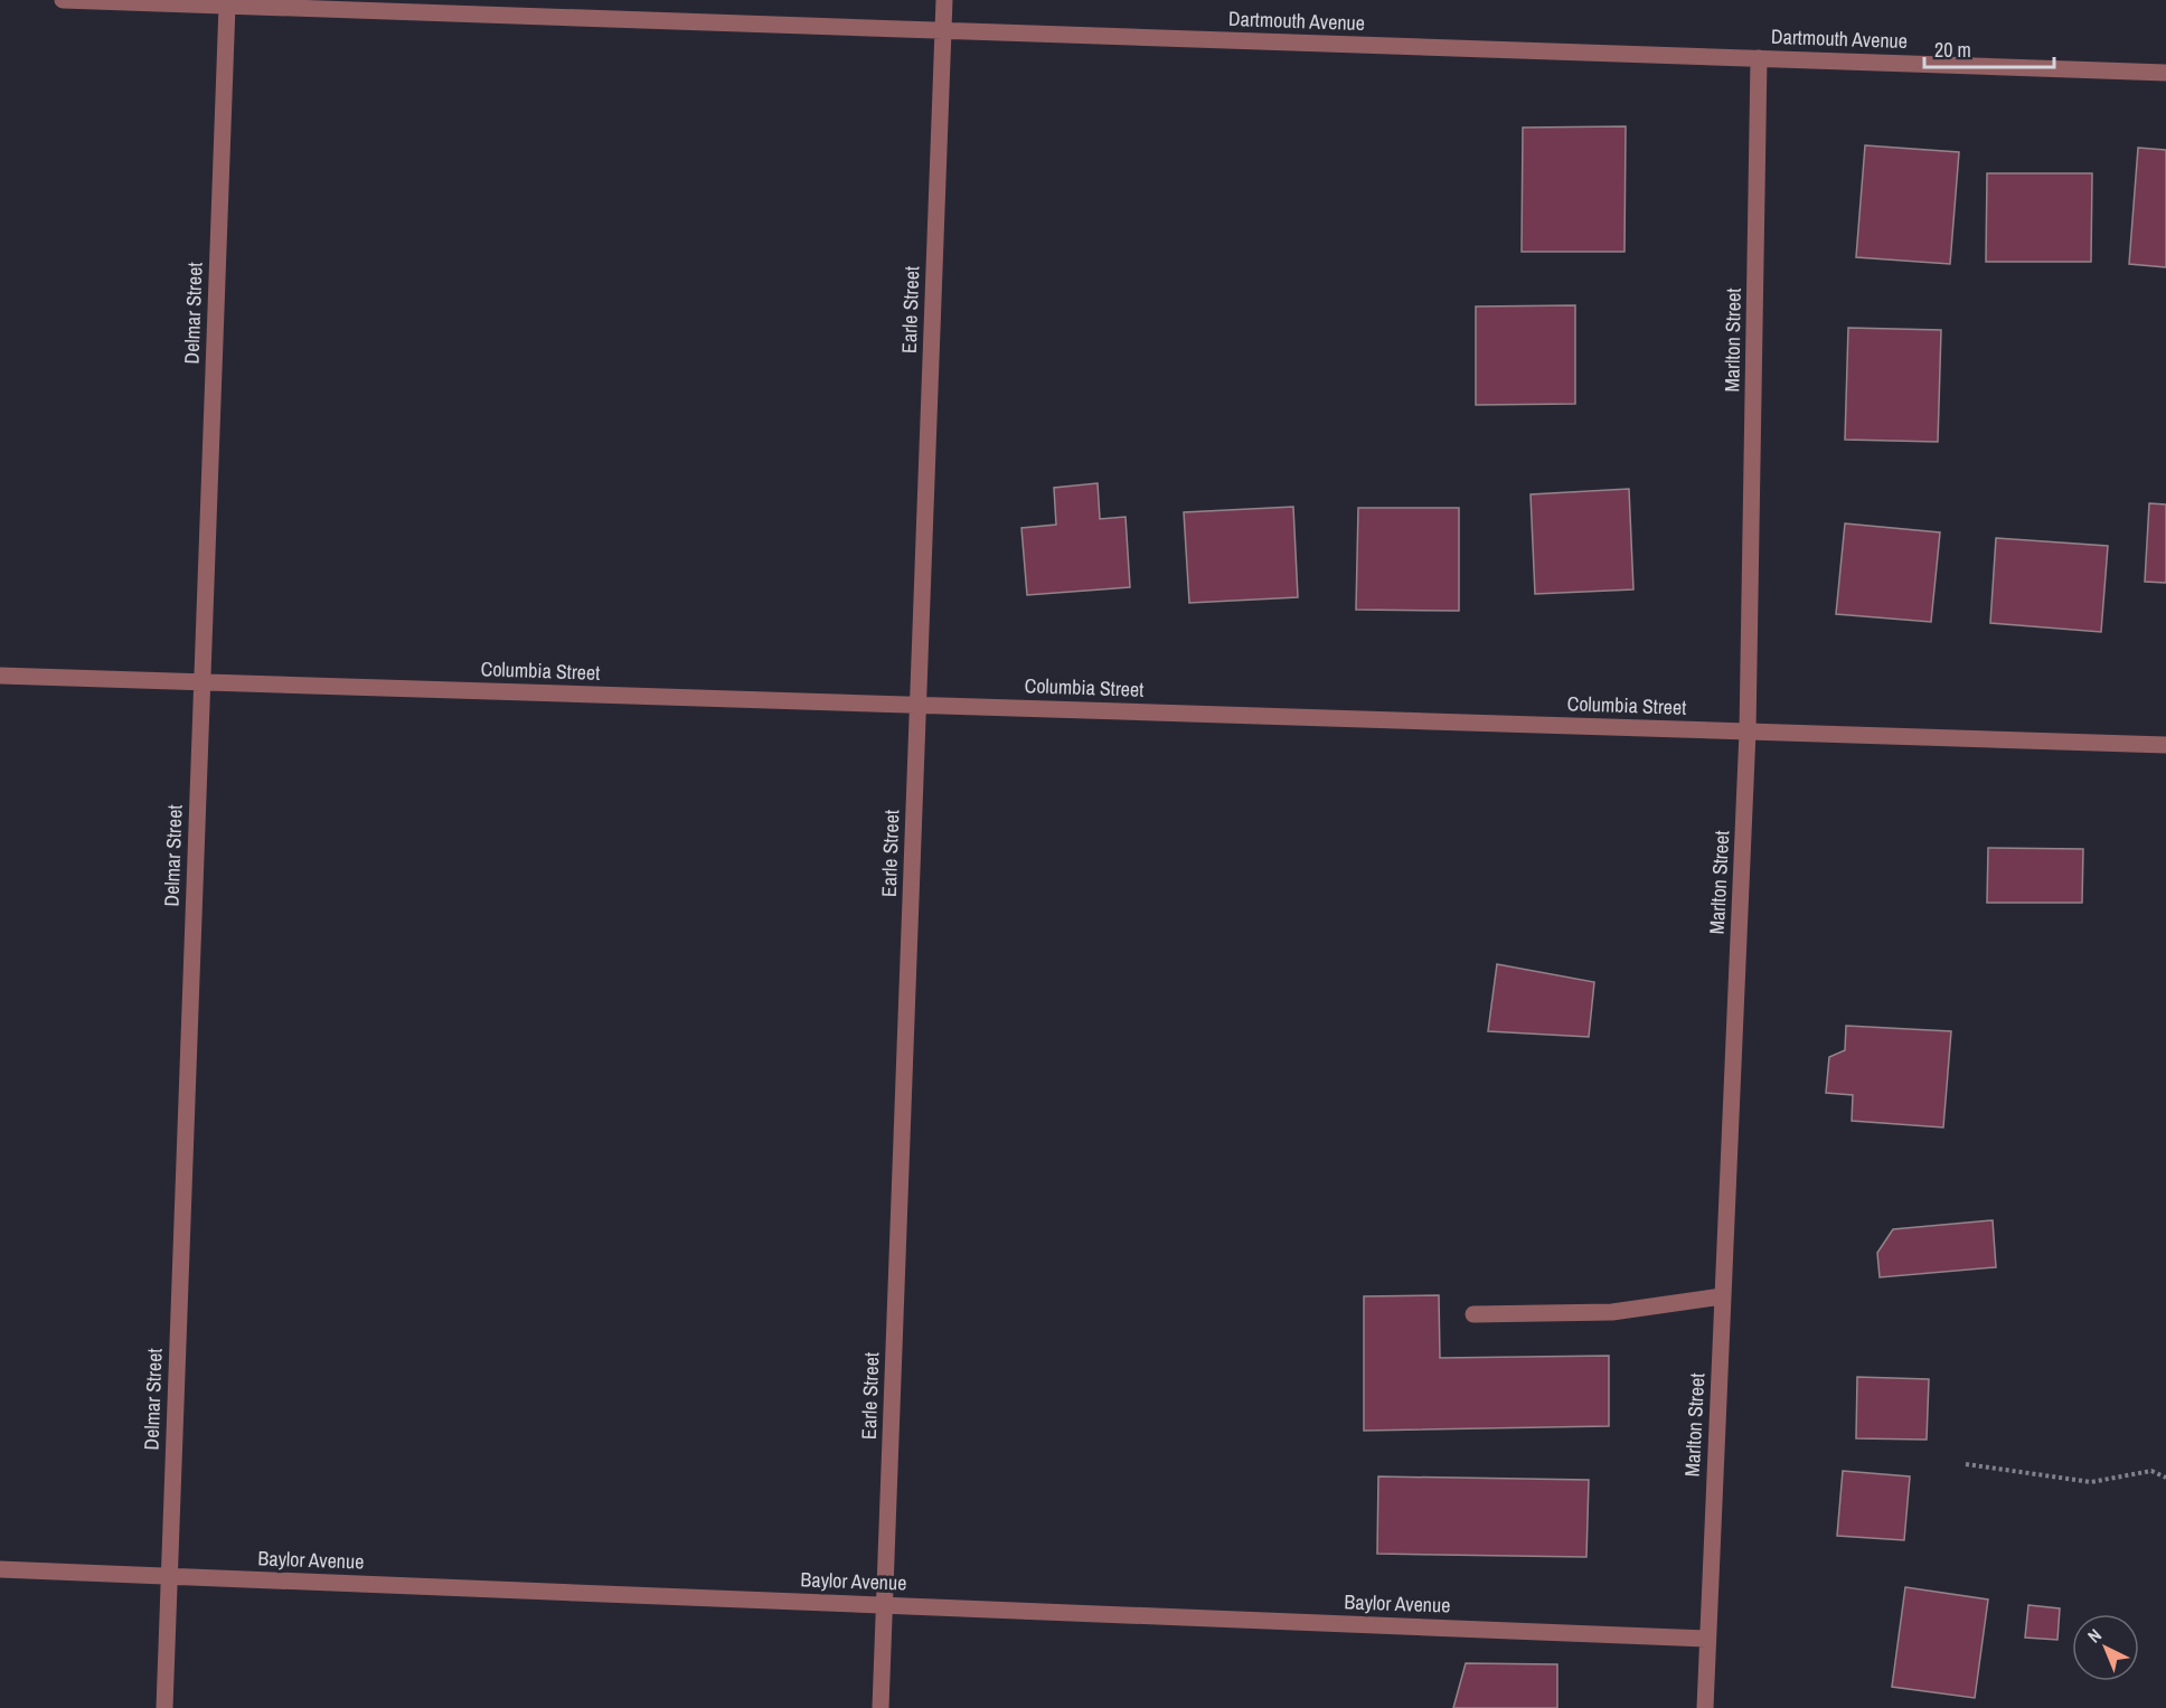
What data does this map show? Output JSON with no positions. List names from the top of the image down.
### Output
{
  "streets": {
    "street": [
      "Dartmouth Avenue",
      "Earle Street",
      "Delmar Street",
      "Marlton Street",
      "Columbia Street",
      "Baylor Avenue"
    ]
  },
  "crossings": [
    ["Dartmouth Avenue", "Earle Street"],
    ["Dartmouth Avenue", "Delmar Street"],
    ["Dartmouth Avenue", "Marlton Street"],
    ["Earle Street", "Columbia Street"],
    ["Earle Street", "Baylor Avenue"],
    ["Delmar Street", "Columbia Street"],
    ["Delmar Street", "Baylor Avenue"],
    ["Marlton Street", "Columbia Street"],
    ["Marlton Street", "Baylor Avenue"]
  ],
  "scale_bar": "20 m",
  "north": "top left"
}
